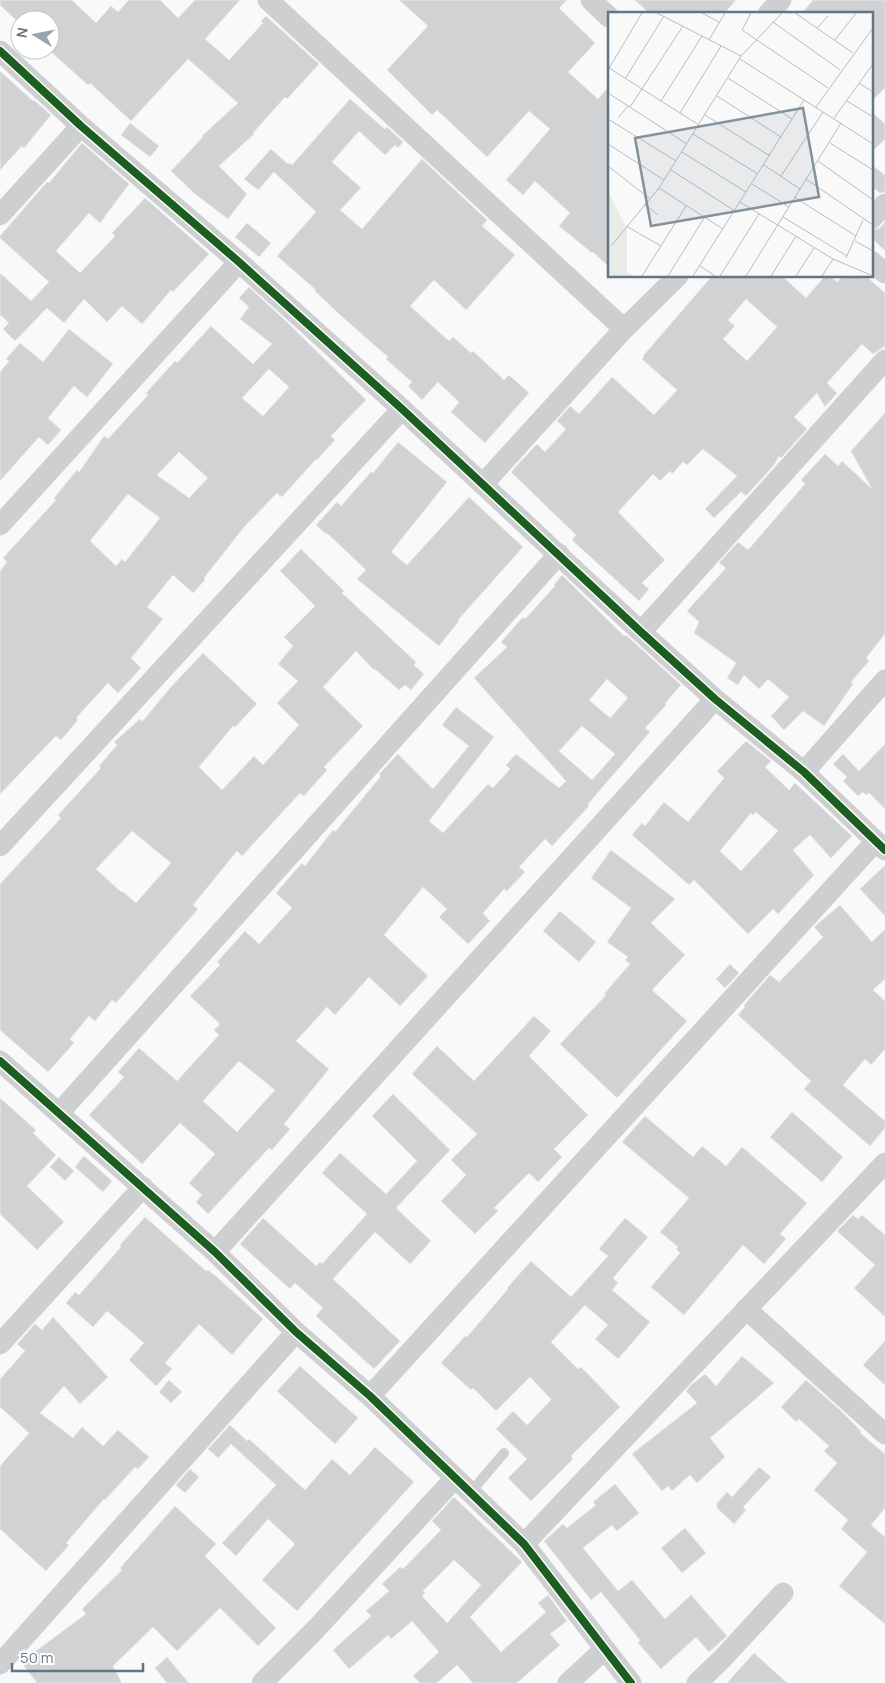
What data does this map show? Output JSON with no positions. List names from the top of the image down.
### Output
{
  "scale_bar": "50 m",
  "north": "left"
}
